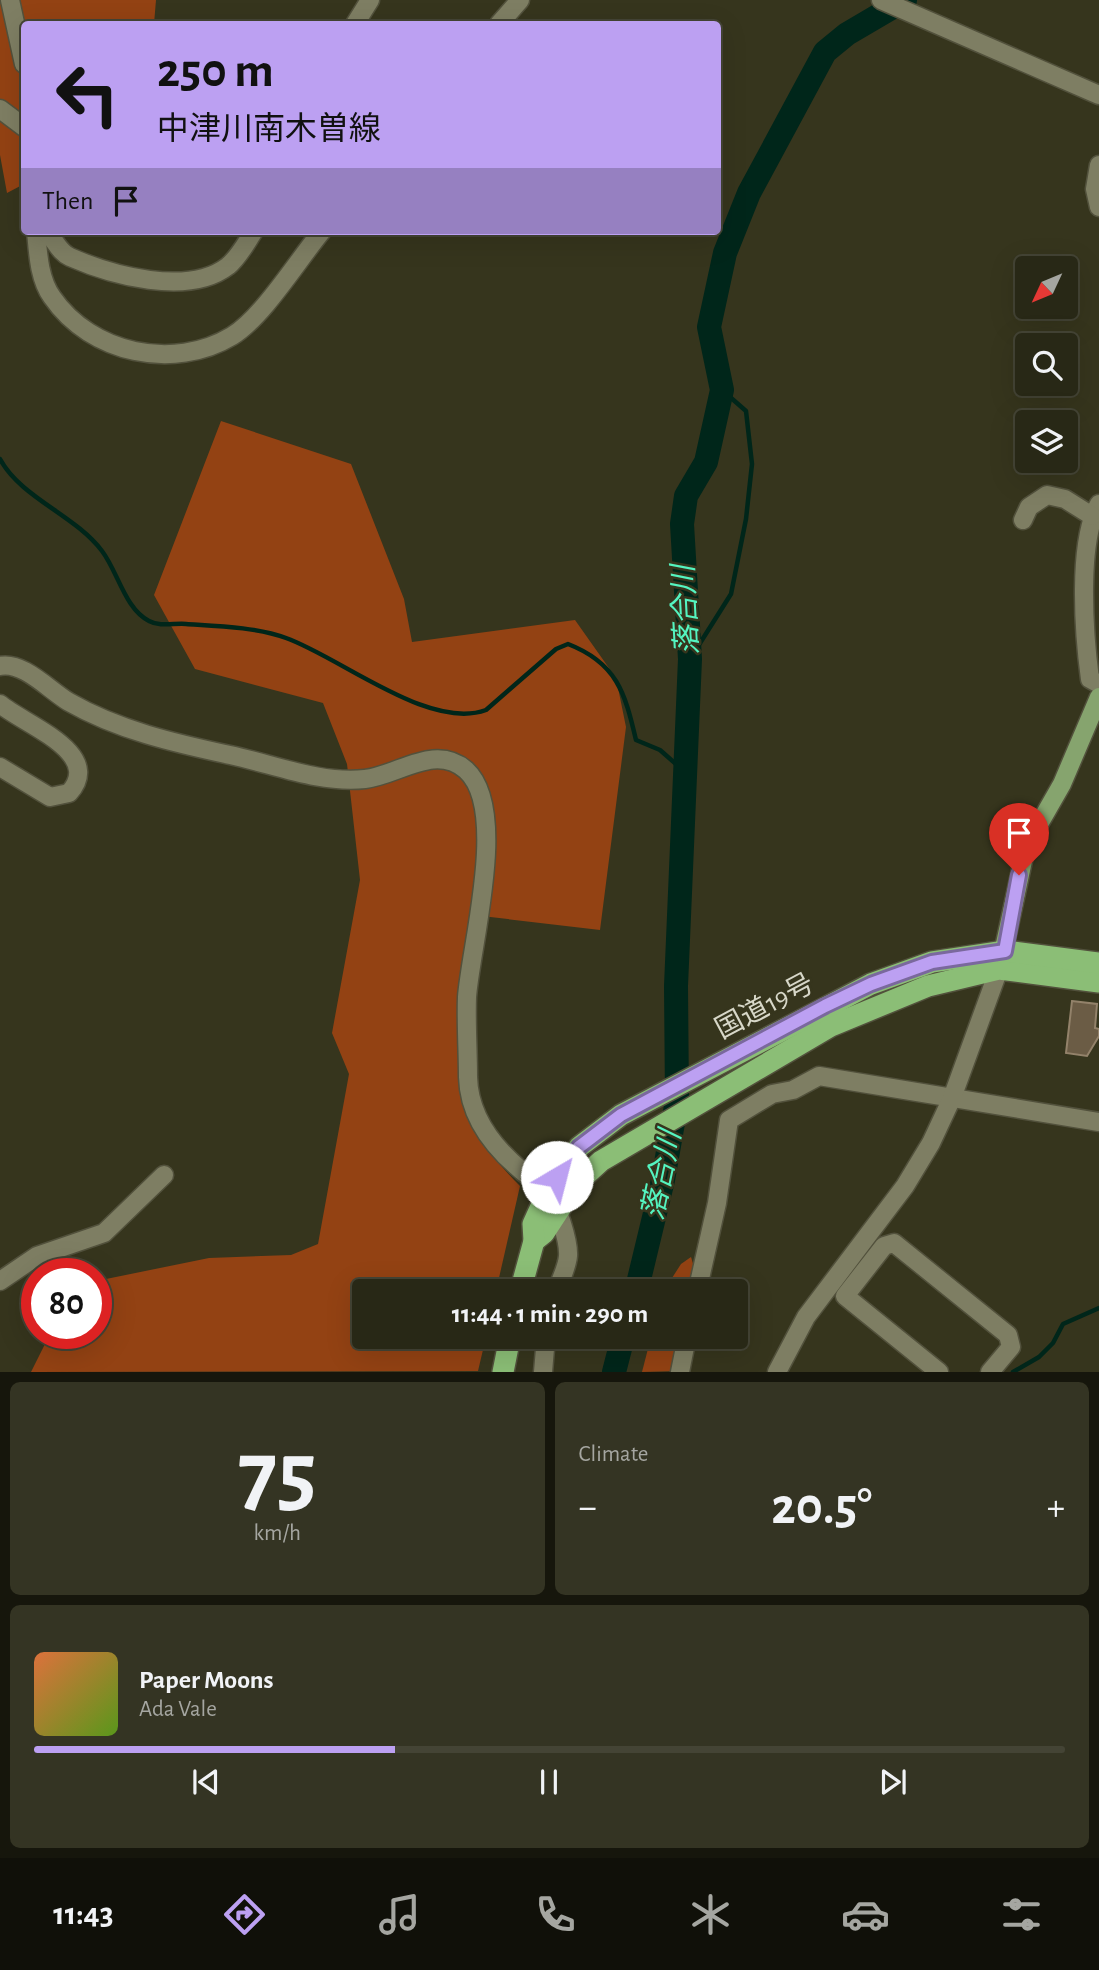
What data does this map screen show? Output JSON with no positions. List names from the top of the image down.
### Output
{
  "streets": {
    "highway": ["国道19号"]
  },
  "water": ["落合川"],
  "north": "bottom left",
  "page": {
    "turn": ["250 m", "中津川南木曽線"],
    "then": "Then",
    "limit": "80",
    "trip": "11:44 · 1 min · 290 m",
    "tile": [
      ["75", "km/h"],
      "Climate"
    ],
    "heat": ["−", "20.5°", "+"],
    "song": ["Paper Moons", "Ada Vale"],
    "tabs": "11:43"
  }
}
